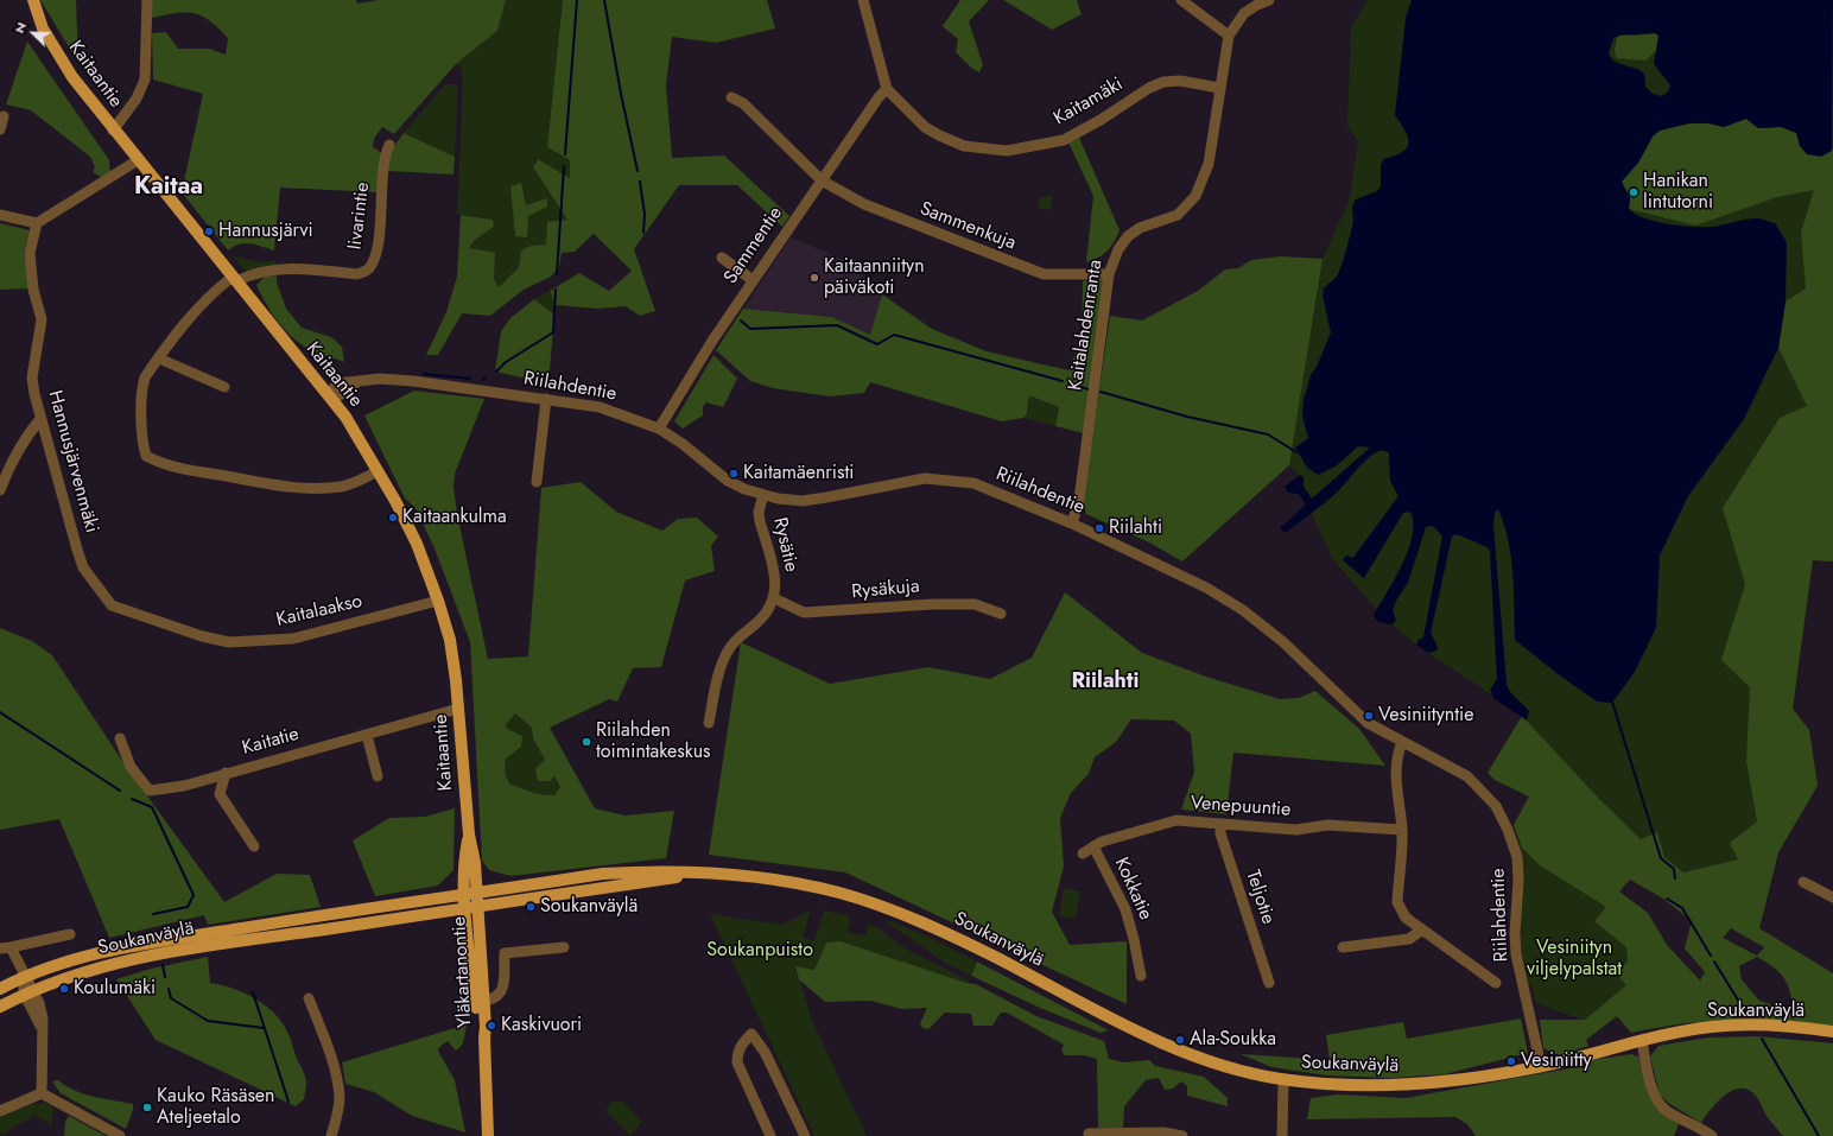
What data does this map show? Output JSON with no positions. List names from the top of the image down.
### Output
{
  "streets": {
    "main road": ["Kaitaantie", "Soukanväylä", "Yläkartanontie"],
    "street": [
      "Kaitamäki",
      "Iivarintie",
      "Sammenkuja",
      "Sammentie",
      "Kaitalahdenranta",
      "Riilahdentie",
      "Hannusjärvenmäki",
      "Rysätie",
      "Rysäkuja",
      "Kaitalaakso",
      "Kaitatie",
      "Venepuuntie",
      "Kokkatie",
      "Teljotie"
    ]
  },
  "crossings": [
    ["Kaitaantie", "Iivarintie"],
    ["Kaitaantie", "Riilahdentie"],
    ["Kaitaantie", "Kaitalaakso"],
    ["Kaitaantie", "Kaitatie"],
    ["Kaitaantie", "Soukanväylä"],
    ["Kaitaantie", "Yläkartanontie"],
    ["Kaitamäki", "Sammentie"],
    ["Kaitamäki", "Kaitalahdenranta"],
    ["Sammenkuja", "Sammentie"],
    ["Sammenkuja", "Kaitalahdenranta"],
    ["Sammentie", "Riilahdentie"],
    ["Kaitalahdenranta", "Riilahdentie"],
    ["Riilahdentie", "Rysätie"],
    ["Riilahdentie", "Soukanväylä"],
    ["Hannusjärvenmäki", "Kaitalaakso"],
    ["Rysätie", "Rysäkuja"],
    ["Venepuuntie", "Kokkatie"],
    ["Venepuuntie", "Teljotie"],
    ["Soukanväylä", "Yläkartanontie"]
  ],
  "districts": ["Kaitaa", "Riilahti"],
  "parks": ["Vesiniityn viljelypalstat", "Soukanpuisto"],
  "places": [
    "Hanikan lintutorni",
    "Hannusjärvi",
    "Kaitaanniityn päiväkoti",
    "Kaitamäenristi",
    "Kaitaankulma",
    "Riilahti",
    "Vesiniityntie",
    "Riilahden toimintakeskus",
    "Soukanväylä",
    "Koulumäki",
    "Kaskivuori",
    "Ala-Soukka",
    "Vesiniitty",
    "Kauko Räsäsen Ateljeetalo"
  ],
  "north": "top left"
}
